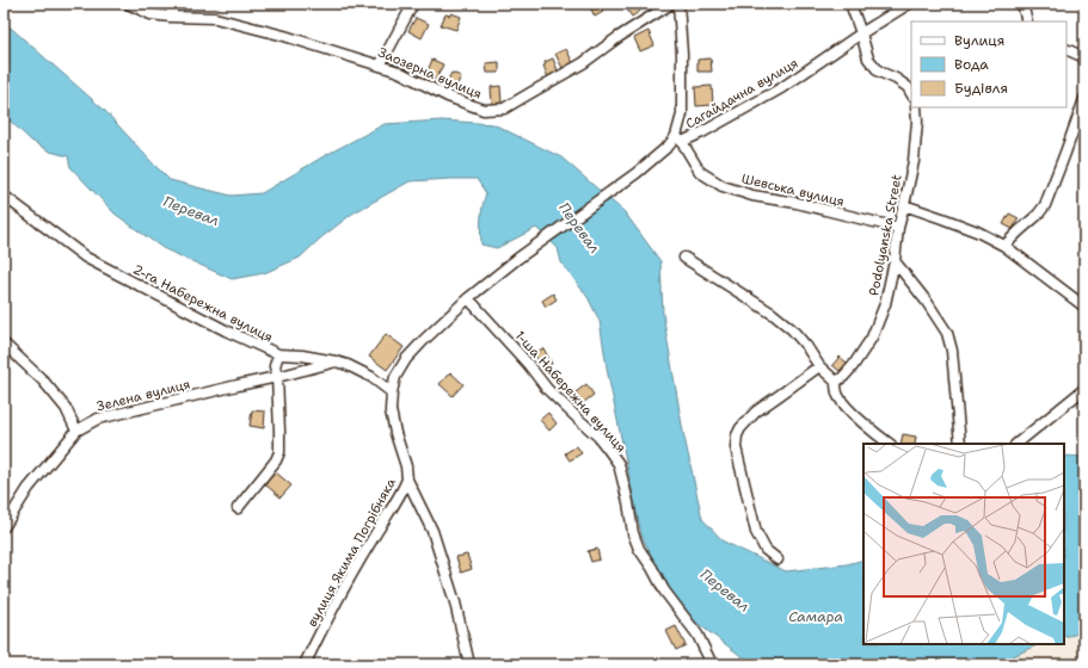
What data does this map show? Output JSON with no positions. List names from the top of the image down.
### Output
{
  "streets": {
    "street": [
      "Заозерна вулиця",
      "Сагайдачна вулиця",
      "Шевська вулиця",
      "Podolyanska Street",
      "2-га Набережна вулиця",
      "1-ша Набережна вулиця",
      "Зелена вулиця",
      "вулиця Якима Погрібняка"
    ]
  },
  "crossings": [
    ["Сагайдачна вулиця", "Шевська вулиця"],
    ["Сагайдачна вулиця", "1-ша Набережна вулиця"],
    ["Шевська вулиця", "Podolyanska Street"],
    ["2-га Набережна вулиця", "Зелена вулиця"]
  ],
  "water": ["Перевал", "Самара"],
  "legend": ["Вулиця", "Вода", "Будівля"]
}
